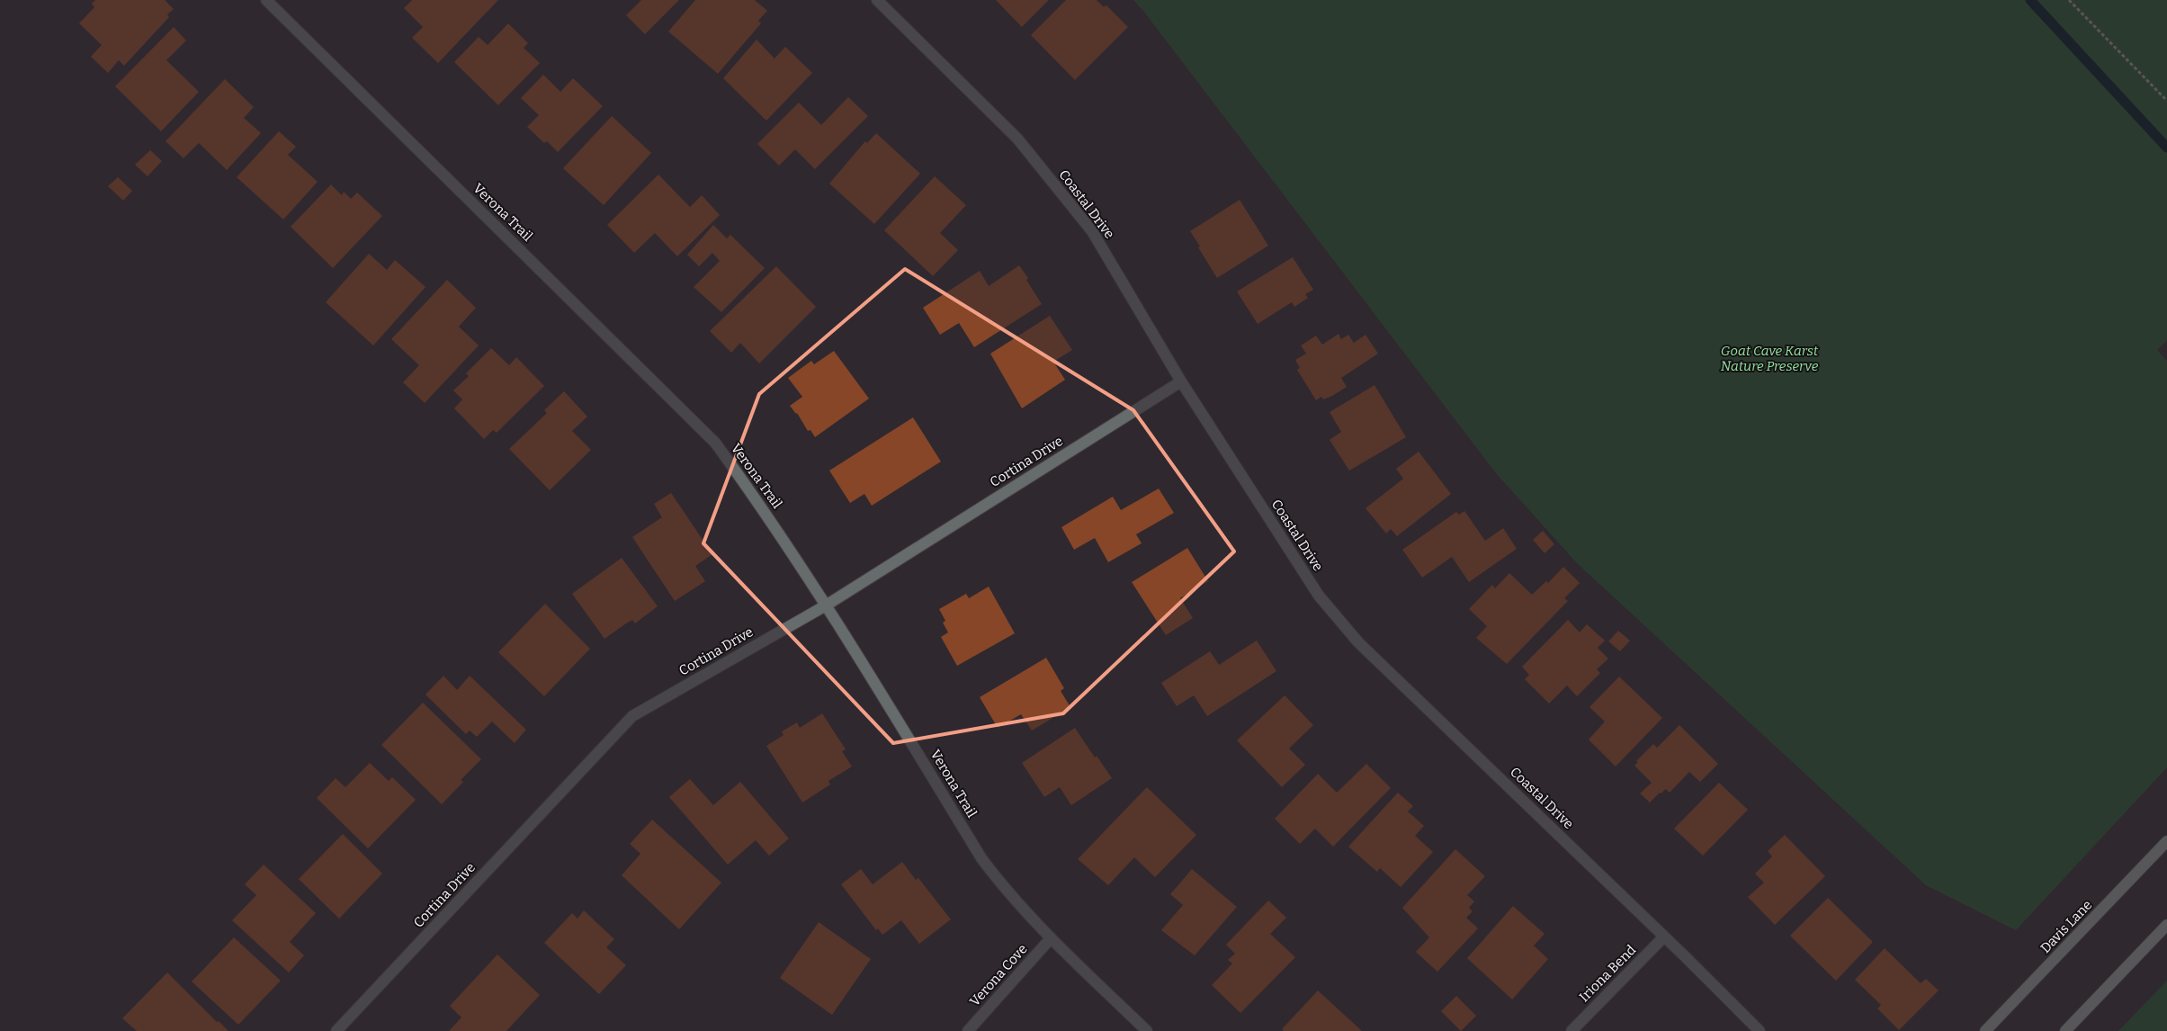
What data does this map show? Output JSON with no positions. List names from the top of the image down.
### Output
{
  "streets": {
    "main road": ["Davis Lane"],
    "street": [
      "Coastal Drive",
      "Verona Trail",
      "Cortina Drive",
      "Iriona Bend",
      "Verona Cove"
    ]
  },
  "crossings": [
    ["Coastal Drive", "Cortina Drive"],
    ["Coastal Drive", "Iriona Bend"],
    ["Verona Trail", "Cortina Drive"],
    ["Verona Trail", "Verona Cove"]
  ],
  "parks": ["Goat Cave Karst Nature Preserve"]
}
